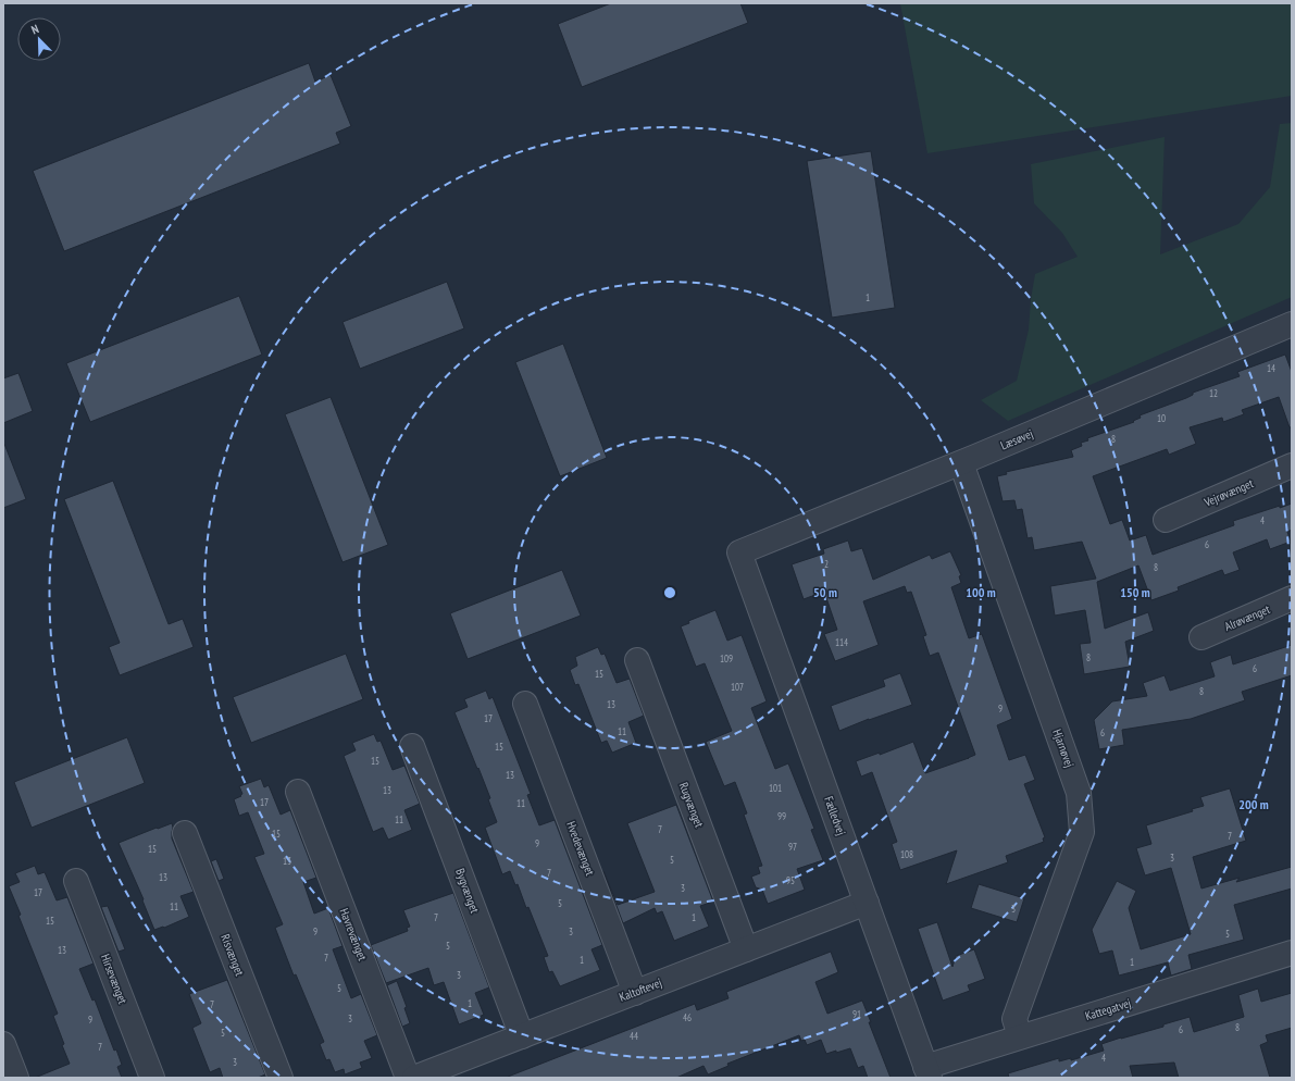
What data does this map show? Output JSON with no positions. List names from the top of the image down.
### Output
{
  "streets": {
    "street": [
      "Læsøvej",
      "Vejrøvænget",
      "Alrøvænget",
      "Hjarnøvej",
      "Rugvænget",
      "Fælledvej",
      "Hvedevænget",
      "Bygvænget",
      "Havrevænget",
      "Risvænget",
      "Hirsevænget",
      "Kaltoftevej",
      "Kattegatvej"
    ]
  },
  "crossings": [
    ["Læsøvej", "Hjarnøvej"],
    ["Læsøvej", "Fælledvej"],
    ["Hjarnøvej", "Kattegatvej"],
    ["Rugvænget", "Kaltoftevej"],
    ["Fælledvej", "Kaltoftevej"],
    ["Fælledvej", "Kattegatvej"],
    ["Hvedevænget", "Kaltoftevej"],
    ["Bygvænget", "Kaltoftevej"]
  ],
  "house_numbers": [
    "1",
    "14",
    "12",
    "10",
    "8",
    "4",
    "6",
    "2",
    "8",
    "114",
    "8",
    "109",
    "6",
    "15",
    "107",
    "8",
    "13",
    "9",
    "17",
    "11",
    "6",
    "15",
    "15",
    "13",
    "101",
    "13",
    "17",
    "11",
    "99",
    "11",
    "7",
    "15",
    "7",
    "9",
    "97",
    "15",
    "108",
    "3",
    "5",
    "13",
    "7",
    "13",
    "95",
    "3",
    "17",
    "5",
    "11",
    "3",
    "7",
    "1",
    "15",
    "9",
    "3",
    "5",
    "5",
    "13",
    "7",
    "1",
    "1",
    "3",
    "5",
    "1",
    "7",
    "91",
    "46",
    "3",
    "9",
    "8",
    "6",
    "5",
    "44",
    "7",
    "4",
    "3"
  ],
  "north": "top left",
  "rings": [
    "50 m",
    "100 m",
    "150 m",
    "200 m"
  ]
}
